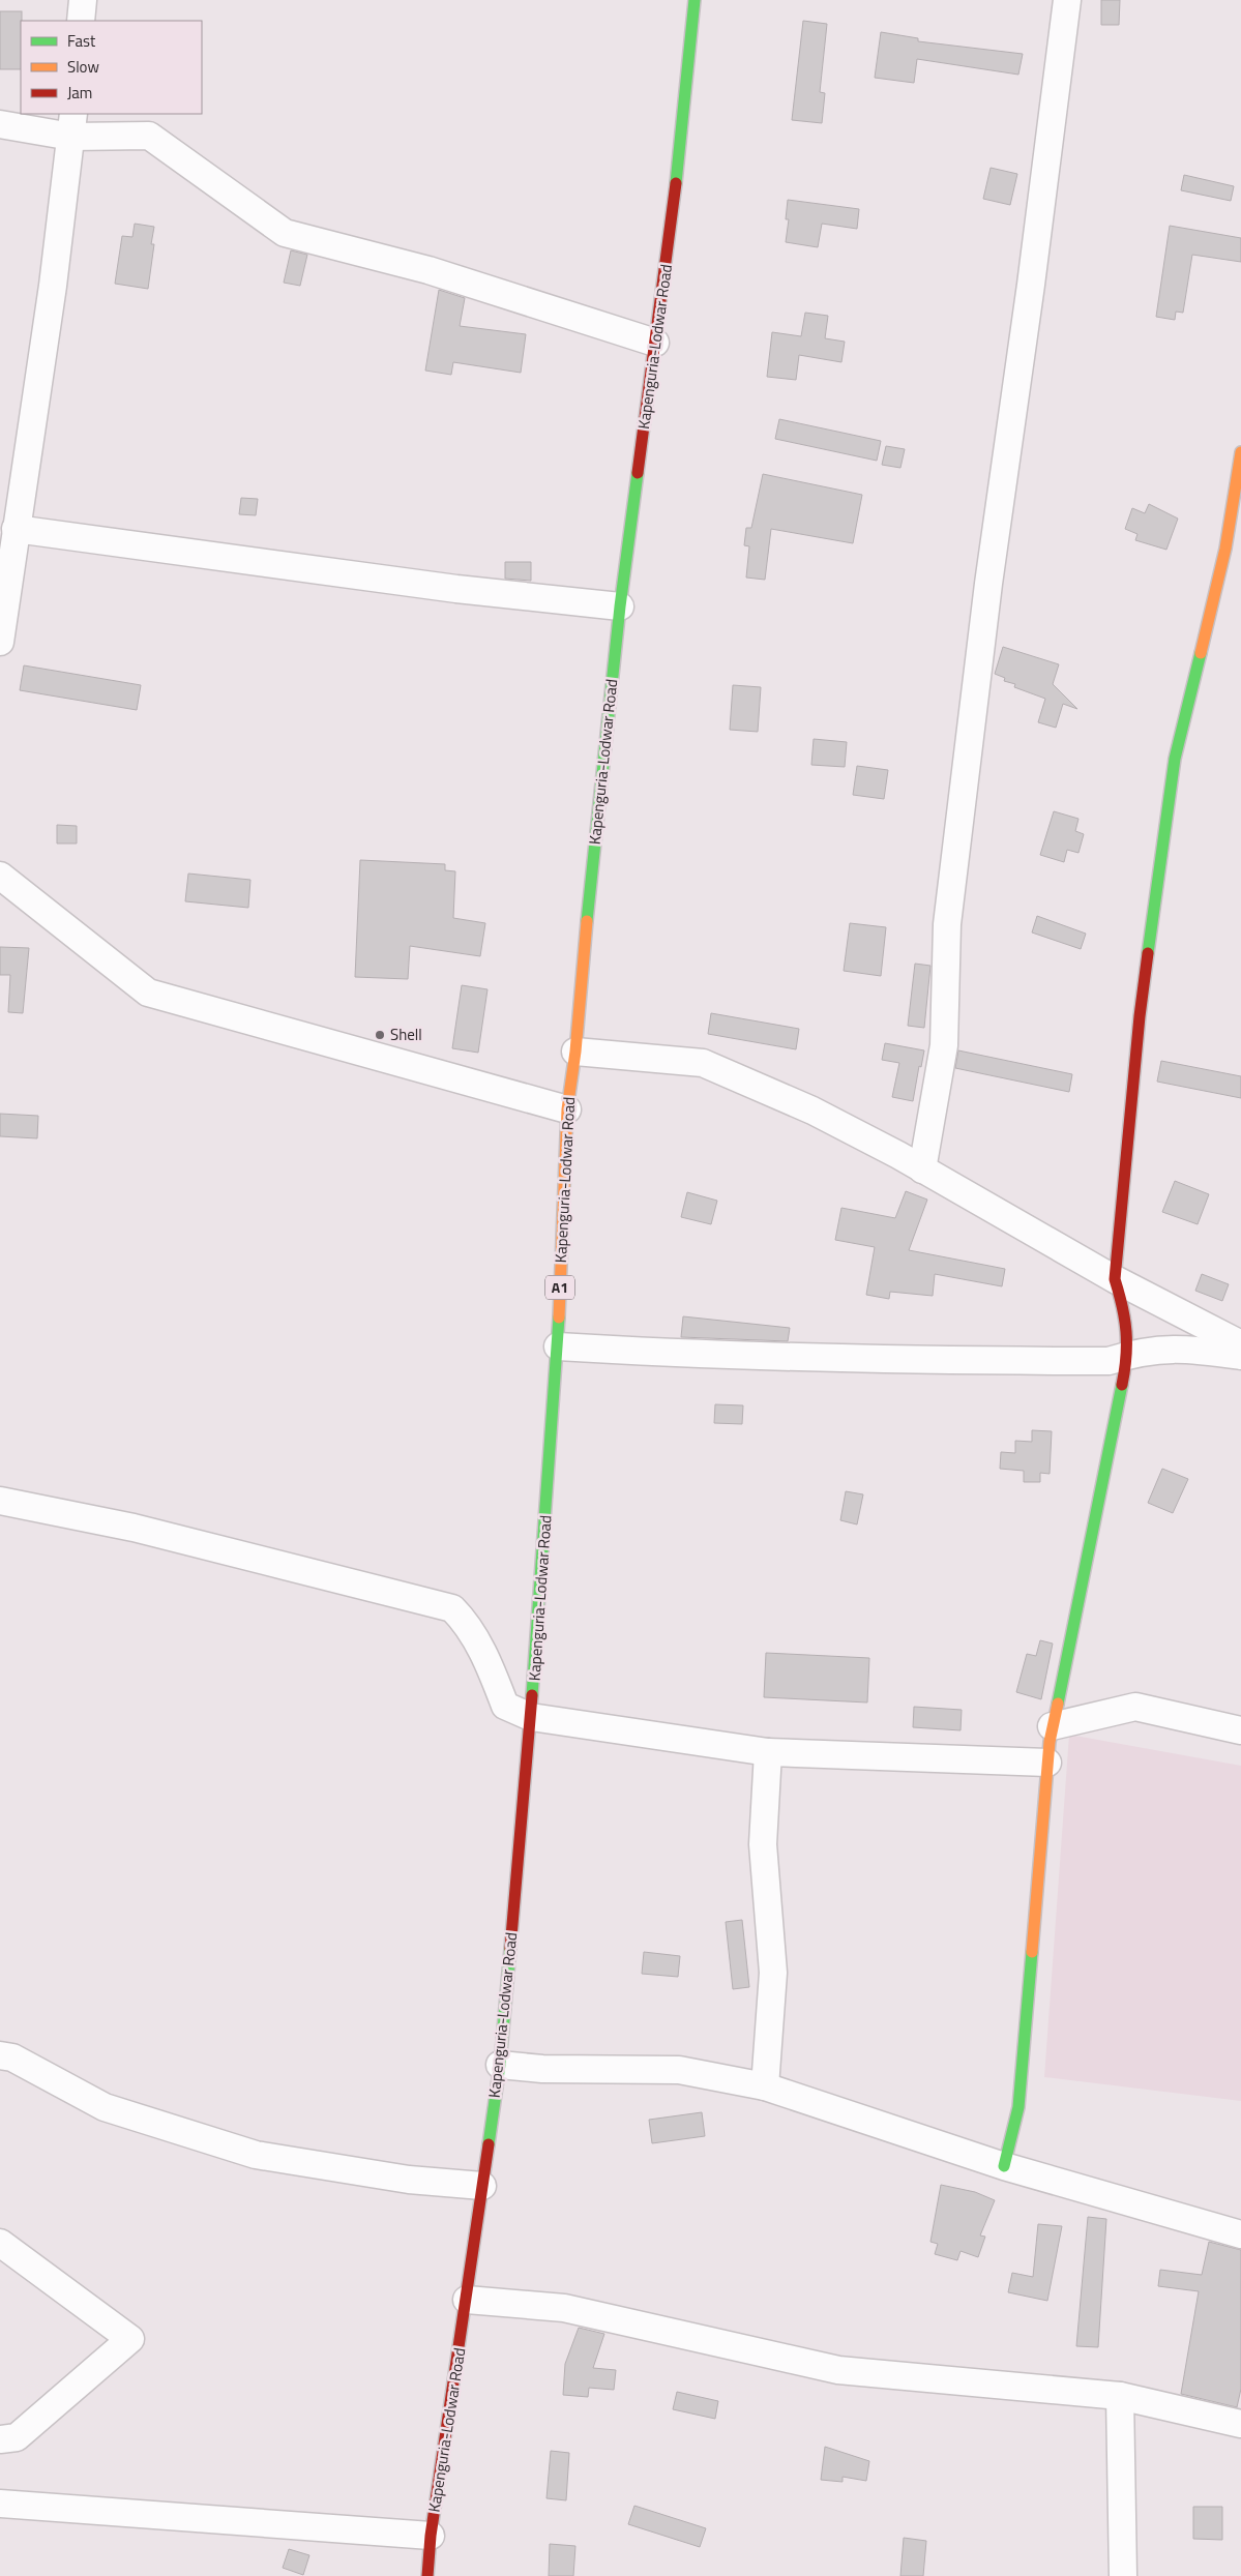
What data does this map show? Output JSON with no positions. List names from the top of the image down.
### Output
{
  "streets": {
    "main road": ["Kapenguria-Lodwar Road", "A1"]
  },
  "places": ["Shell"],
  "legend": ["Fast", "Slow", "Jam"]
}
